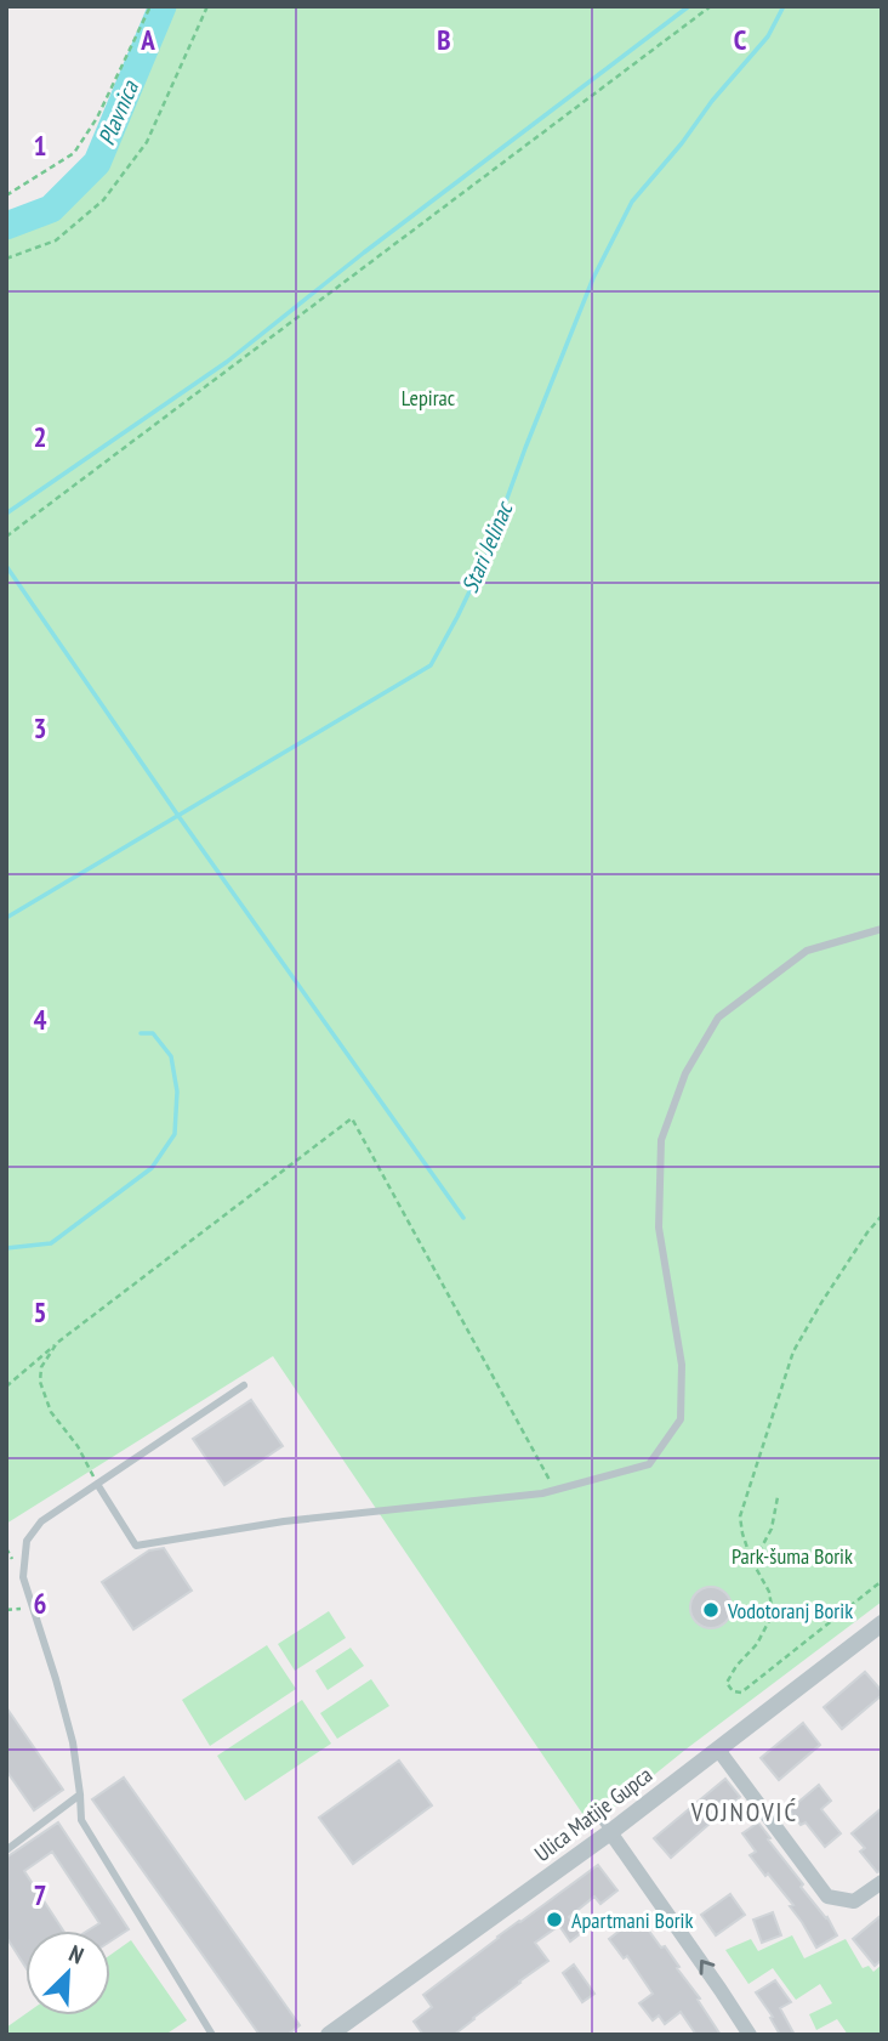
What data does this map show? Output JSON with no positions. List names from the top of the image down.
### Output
{
  "streets": {
    "street": ["Ulica Matije Gupca"]
  },
  "districts": ["VOJNOVIĆ"],
  "water": ["Plavnica", "Stari Jelinac"],
  "parks": ["Lepirac", "Park-šuma Borik"],
  "places": ["Vodotoranj Borik", "Apartmani Borik"],
  "north": "top right",
  "grid": {
    "columns": ["A", "B", "C"],
    "rows": [
      "1",
      "2",
      "3",
      "4",
      "5",
      "6",
      "7"
    ]
  }
}
